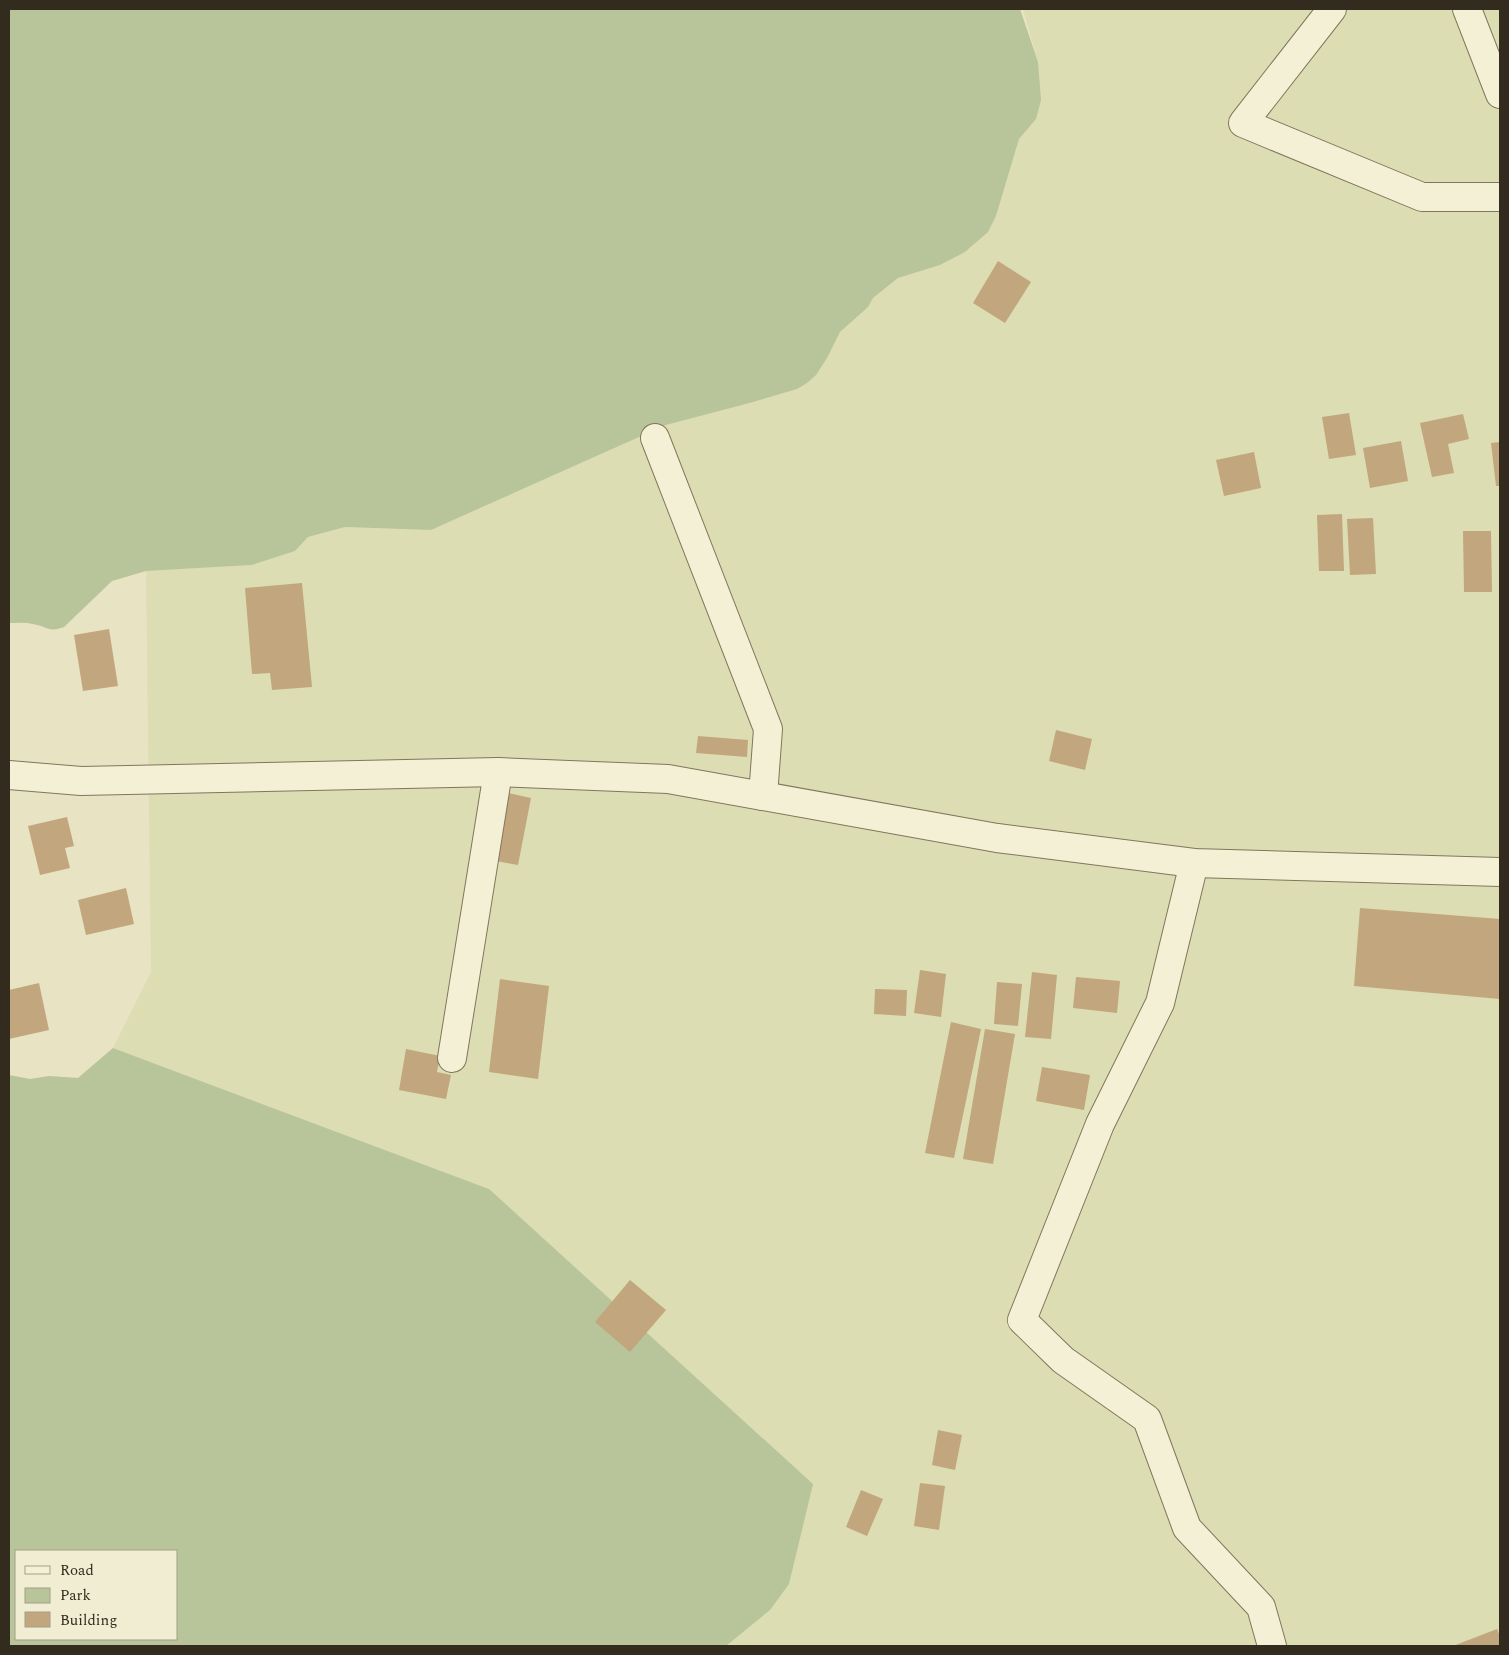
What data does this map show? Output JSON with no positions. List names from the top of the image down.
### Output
{
  "legend": ["Road", "Park", "Building"]
}
